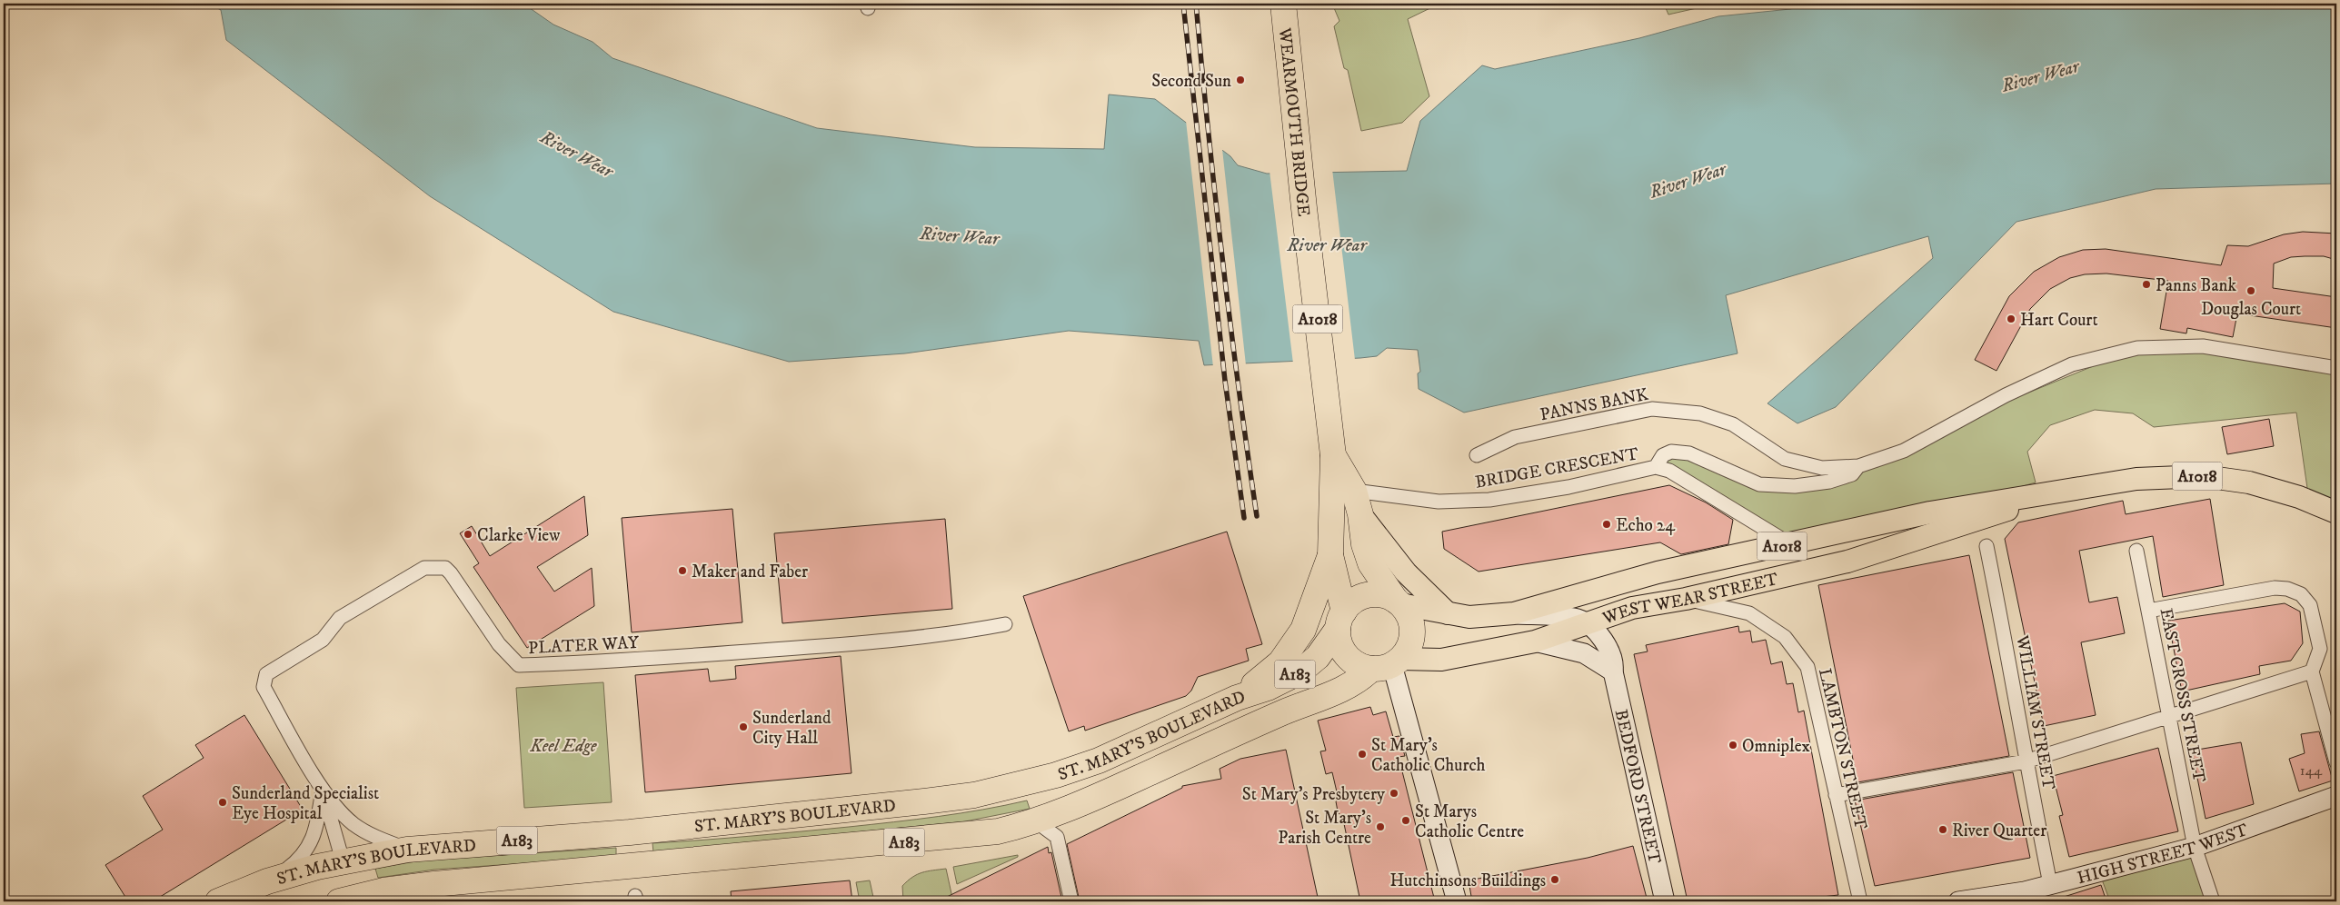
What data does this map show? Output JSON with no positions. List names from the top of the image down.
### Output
{
  "streets": {
    "highway": [
      "WEARMOUTH BRIDGE",
      "A1018",
      "A183",
      "ST. MARY'S BOULEVARD"
    ],
    "main road": ["WEST WEAR STREET"],
    "street": [
      "PANNS BANK",
      "BRIDGE CRESCENT",
      "PLATER WAY",
      "EAST CROSS STREET",
      "WILLIAM STREET",
      "LAMBTON STREET",
      "BEDFORD STREET",
      "HIGH STREET WEST"
    ]
  },
  "crossings": [
    ["WEARMOUTH BRIDGE", "A1018"],
    ["A1018", "BRIDGE CRESCENT"],
    ["A1018", "WEST WEAR STREET"],
    ["A1018", "ST. MARY'S BOULEVARD"],
    ["WEST WEAR STREET", "ST. MARY'S BOULEVARD"],
    ["WEST WEAR STREET", "LAMBTON STREET"],
    ["WEST WEAR STREET", "BEDFORD STREET"],
    ["EAST CROSS STREET", "HIGH STREET WEST"],
    ["WILLIAM STREET", "HIGH STREET WEST"]
  ],
  "water": ["River Wear"],
  "parks": ["Keel Edge"],
  "places": [
    "Second Sun",
    "Panns Bank",
    "Douglas Court",
    "Hart Court",
    "Echo 24",
    "Clarke View",
    "Maker and Faber",
    "Sunderland City Hall",
    "Omniplex",
    "St Mary's Catholic Church",
    "St Mary's Presbytery",
    "Sunderland Specialist Eye Hospital",
    "St Marys Catholic Centre",
    "St Mary's Parish Centre",
    "River Quarter",
    "Hutchinsons Buildings"
  ],
  "house_numbers": ["144"]
}
